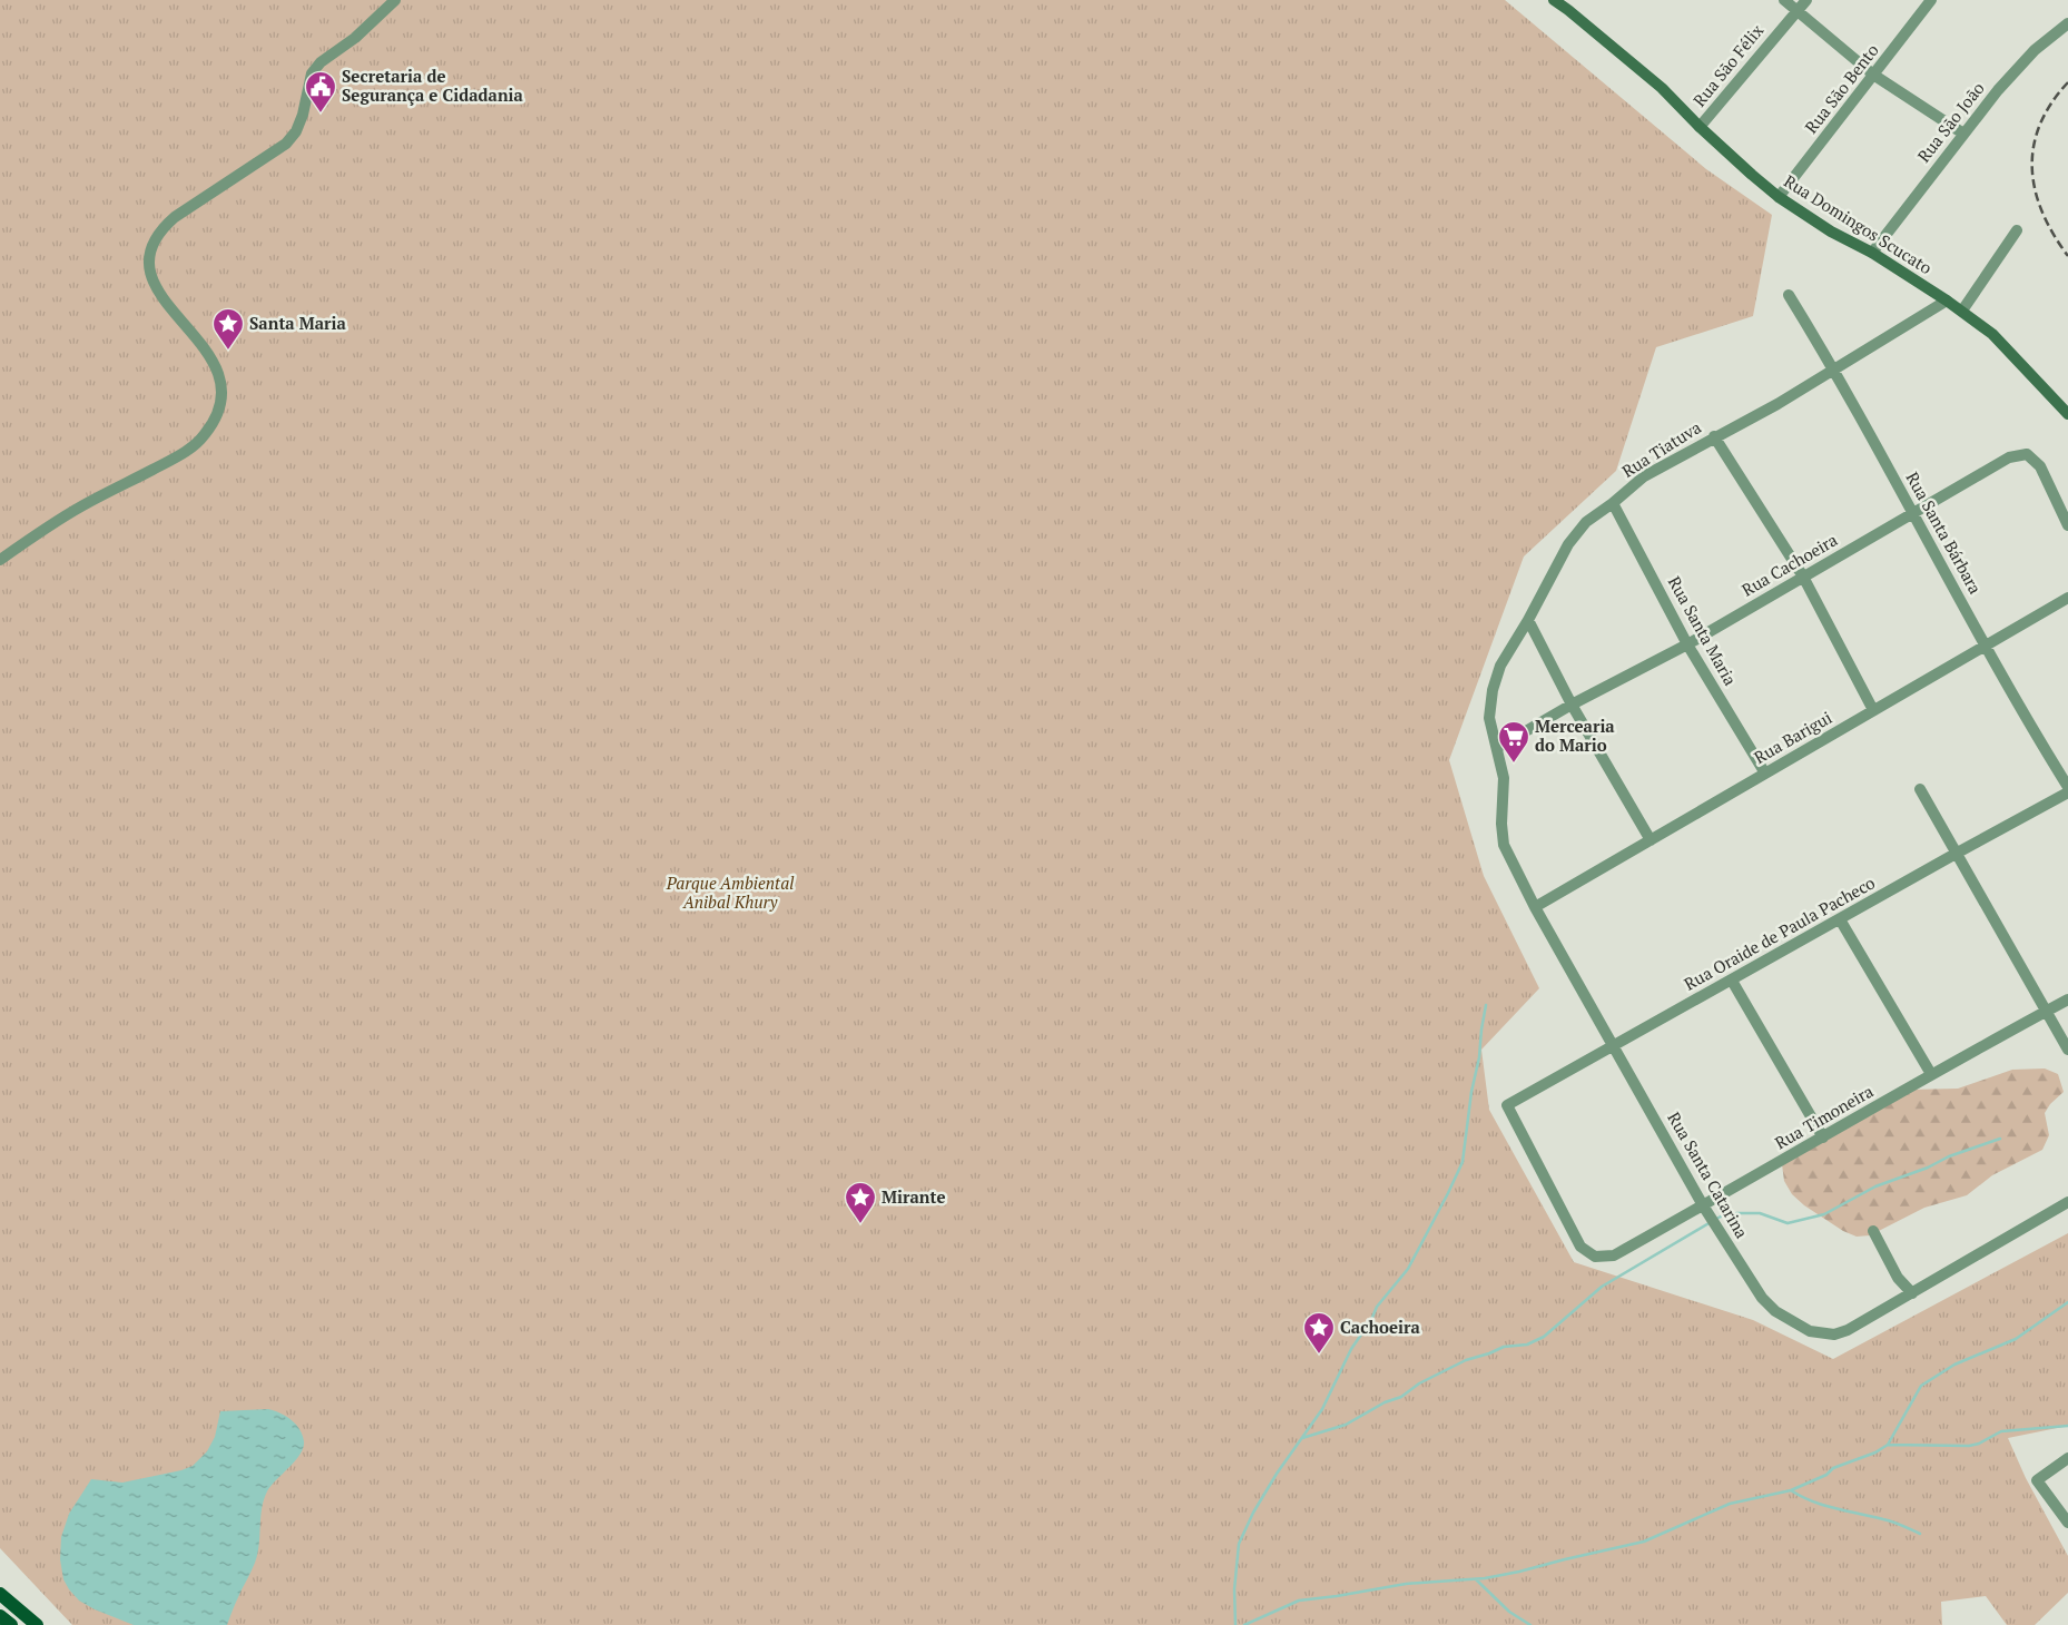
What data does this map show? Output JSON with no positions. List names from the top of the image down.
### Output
{
  "streets": {
    "main road": ["Rua Domingos Scucato"],
    "street": [
      "Rua São Félix",
      "Rua São Bento",
      "Rua São João",
      "Rua Tiatuva",
      "Rua Santa Bárbara",
      "Rua Cachoeira",
      "Rua Santa Maria",
      "Rua Barigui",
      "Rua Oraide de Paula Pacheco",
      "Rua Timoneira",
      "Rua Santa Catarina"
    ]
  },
  "crossings": [
    ["Rua São Félix", "Rua Domingos Scucato"],
    ["Rua São Bento", "Rua Domingos Scucato"],
    ["Rua São João", "Rua Domingos Scucato"],
    ["Rua Domingos Scucato", "Rua Tiatuva"],
    ["Rua Tiatuva", "Rua Santa Bárbara"],
    ["Rua Tiatuva", "Rua Cachoeira"],
    ["Rua Tiatuva", "Rua Santa Maria"],
    ["Rua Tiatuva", "Rua Santa Catarina"],
    ["Rua Santa Bárbara", "Rua Cachoeira"],
    ["Rua Santa Bárbara", "Rua Barigui"],
    ["Rua Cachoeira", "Rua Santa Maria"],
    ["Rua Cachoeira", "Rua Santa Catarina"],
    ["Rua Santa Maria", "Rua Barigui"],
    ["Rua Barigui", "Rua Santa Catarina"],
    ["Rua Oraide de Paula Pacheco", "Rua Timoneira"],
    ["Rua Oraide de Paula Pacheco", "Rua Santa Catarina"],
    ["Rua Timoneira", "Rua Santa Catarina"]
  ],
  "parks": ["Parque Ambiental Anibal Khury"],
  "places": {
    "public building": ["Secretaria de Segurança e Cidadania"],
    "place": ["Santa Maria", "Mirante", "Cachoeira"],
    "supermarket": ["Mercearia do Mario"]
  }
}
